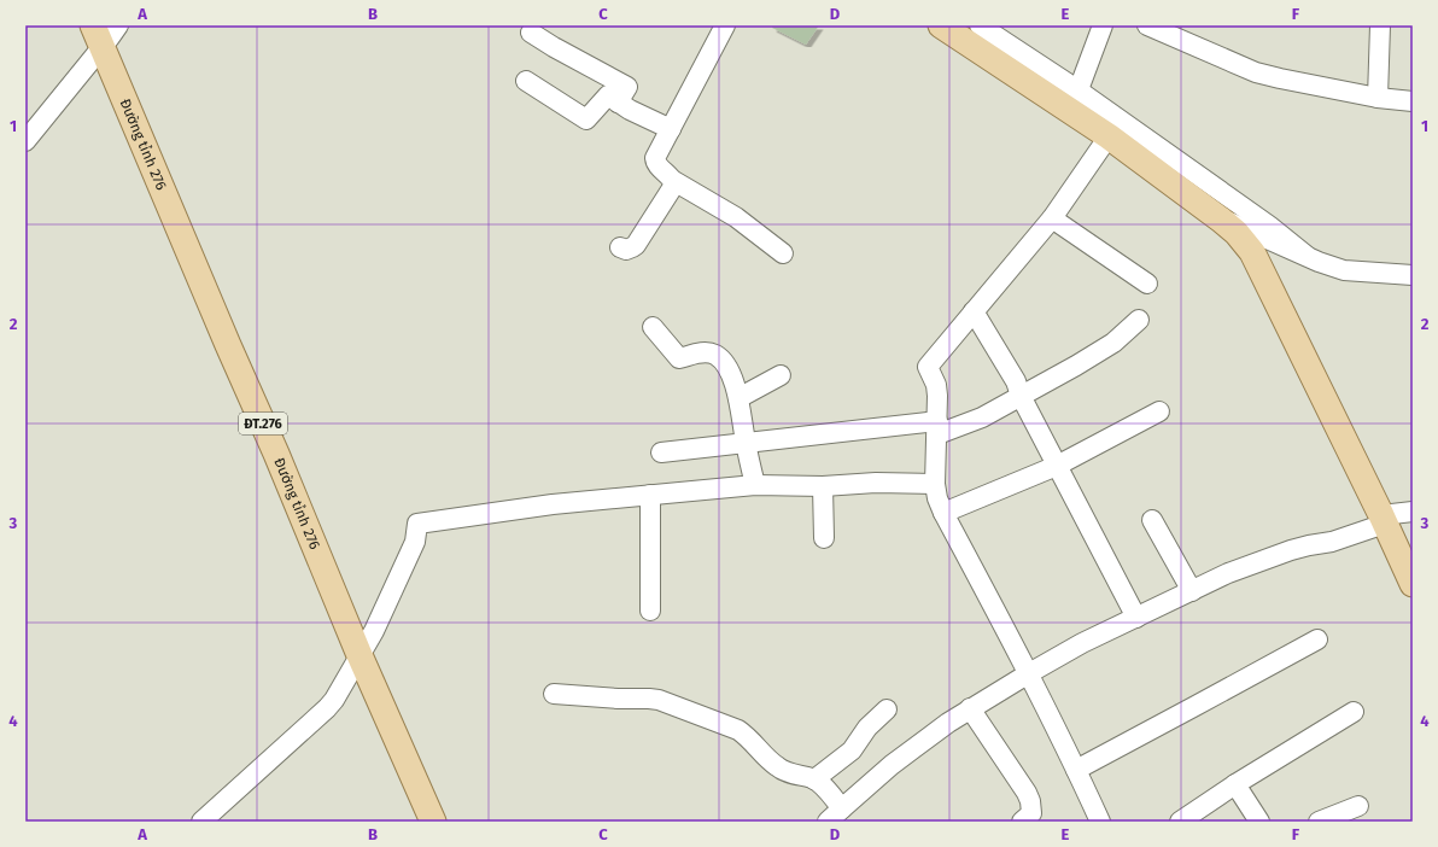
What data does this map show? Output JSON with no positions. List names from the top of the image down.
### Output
{
  "streets": {
    "main road": ["Đường tỉnh 276", "ĐT.276"]
  },
  "grid": {
    "columns": [
      "A",
      "B",
      "C",
      "D",
      "E",
      "F"
    ],
    "rows": [
      "1",
      "2",
      "3",
      "4"
    ]
  }
}
